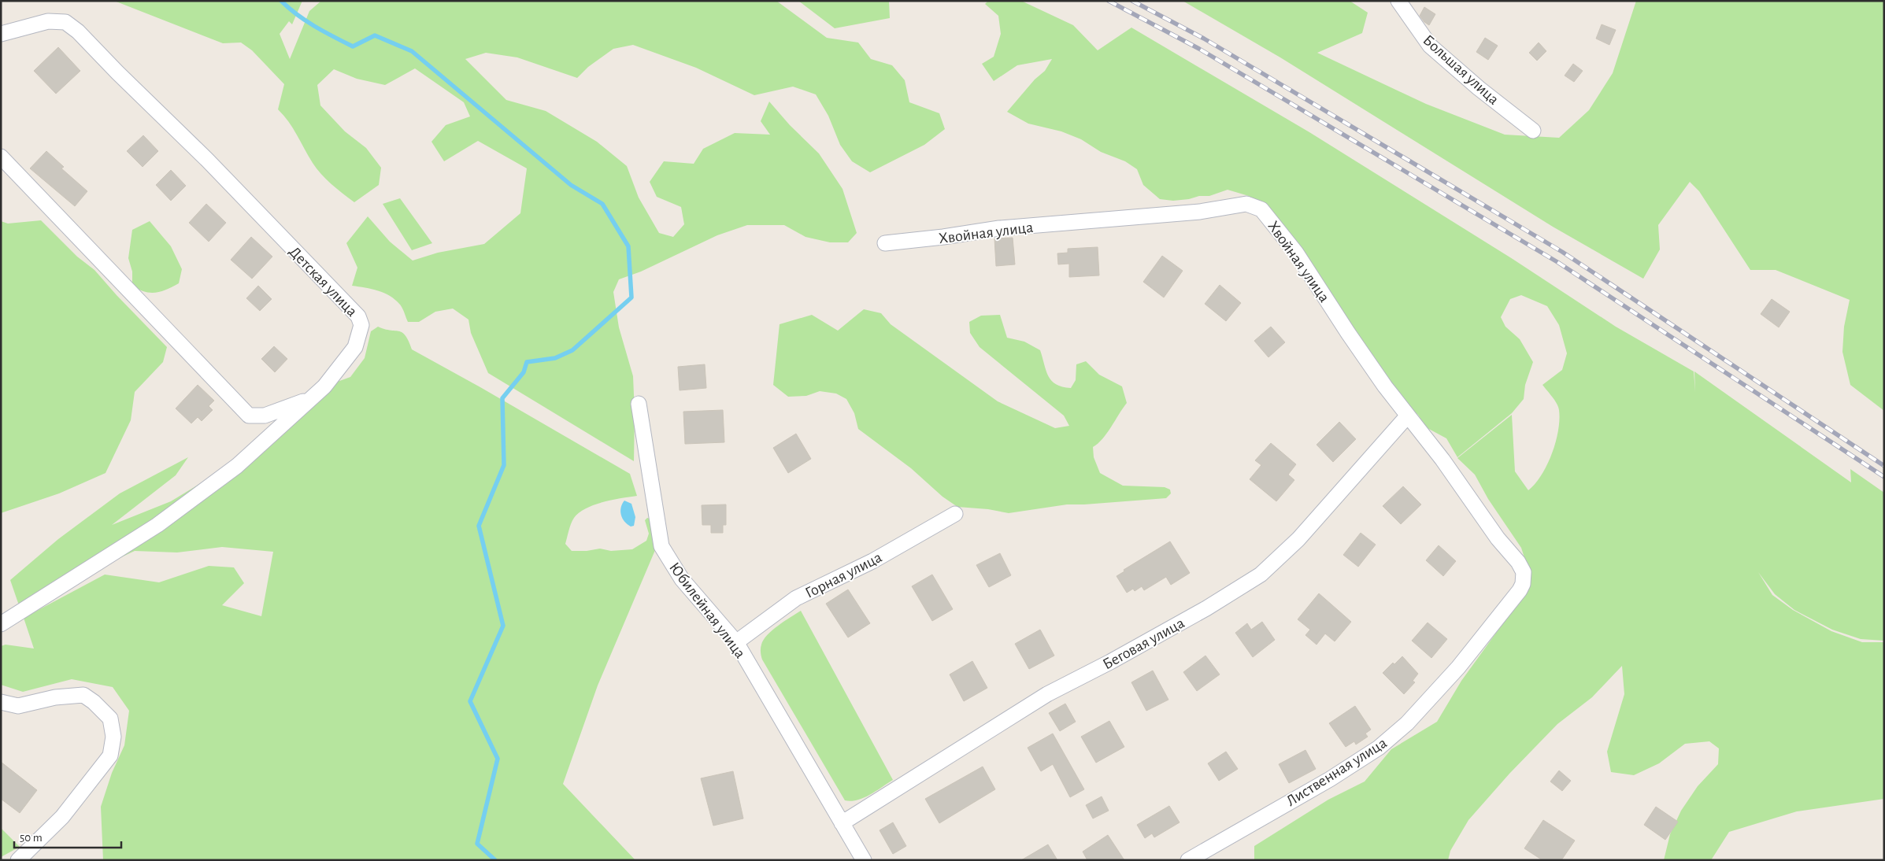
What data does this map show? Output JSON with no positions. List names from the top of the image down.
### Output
{
  "streets": {
    "street": [
      "Большая улица",
      "Хвойная улица",
      "Детская улица",
      "Горная улица",
      "Юбилейная улица",
      "Беговая улица",
      "Лиственная улица"
    ]
  },
  "crossings": [
    ["Хвойная улица", "Беговая улица"],
    ["Хвойная улица", "Лиственная улица"],
    ["Горная улица", "Юбилейная улица"],
    ["Юбилейная улица", "Беговая улица"]
  ],
  "scale_bar": "50 m"
}
